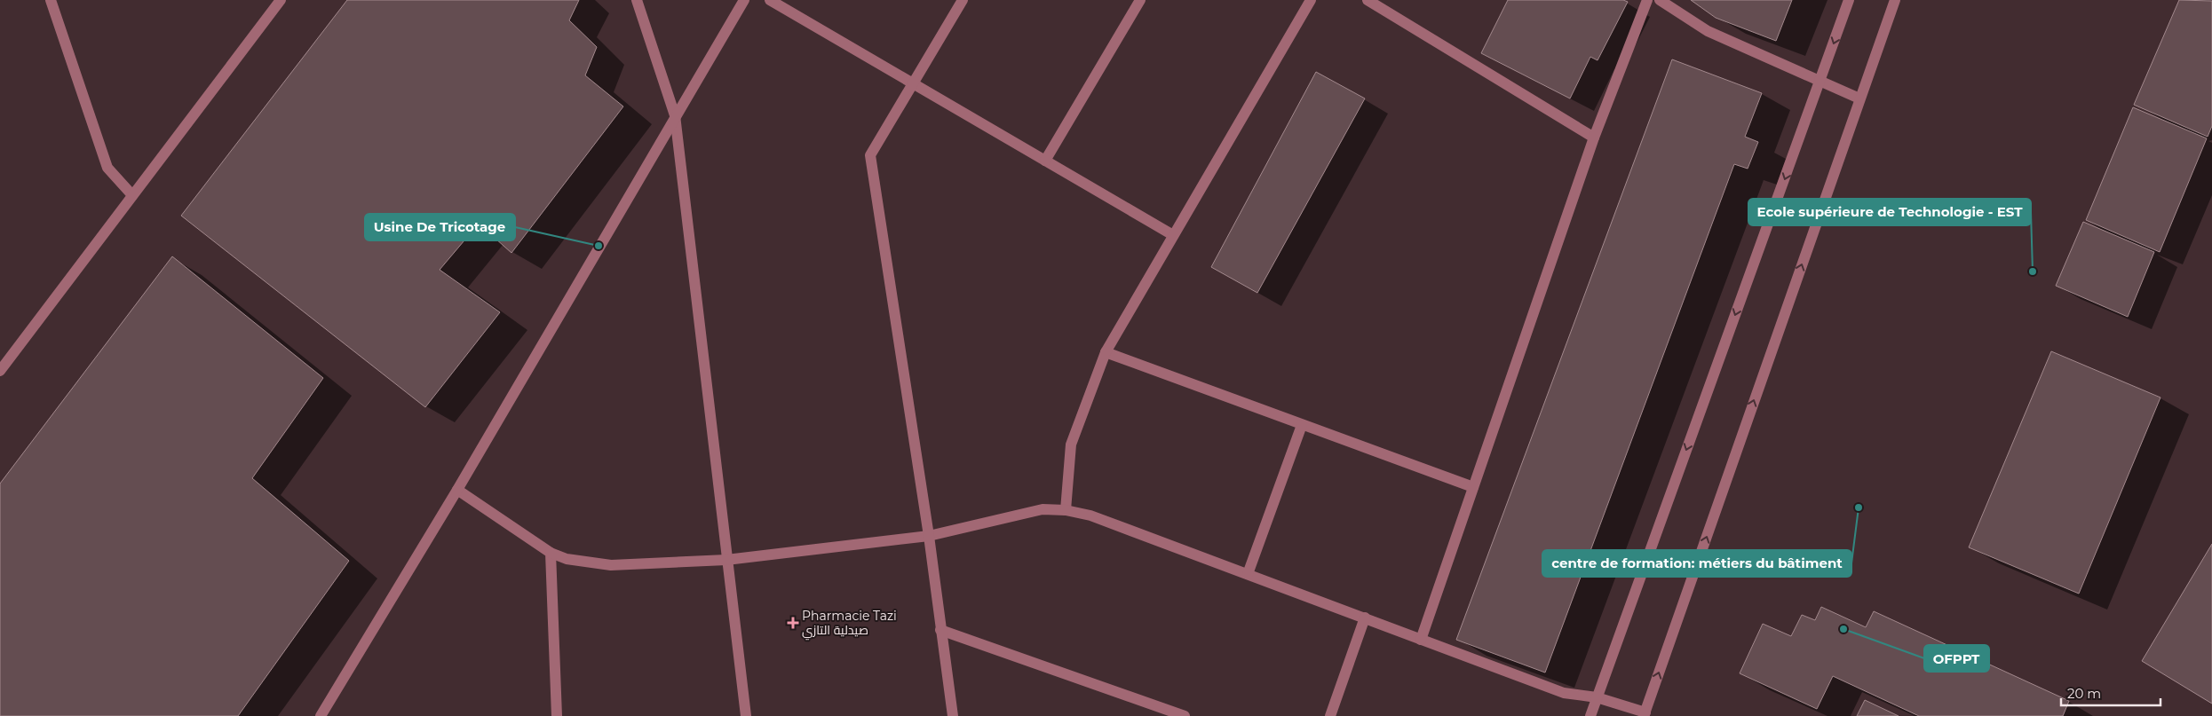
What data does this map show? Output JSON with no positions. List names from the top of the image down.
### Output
{
  "places": {
    "other": [
      "Usine De Tricotage",
      "Ecole supérieure de Technologie - EST",
      "centre de formation: métiers du bâtiment",
      "OFPPT"
    ],
    "health": ["Pharmacie Tazi صيدلية التازي"]
  },
  "scale_bar": "20 m"
}
